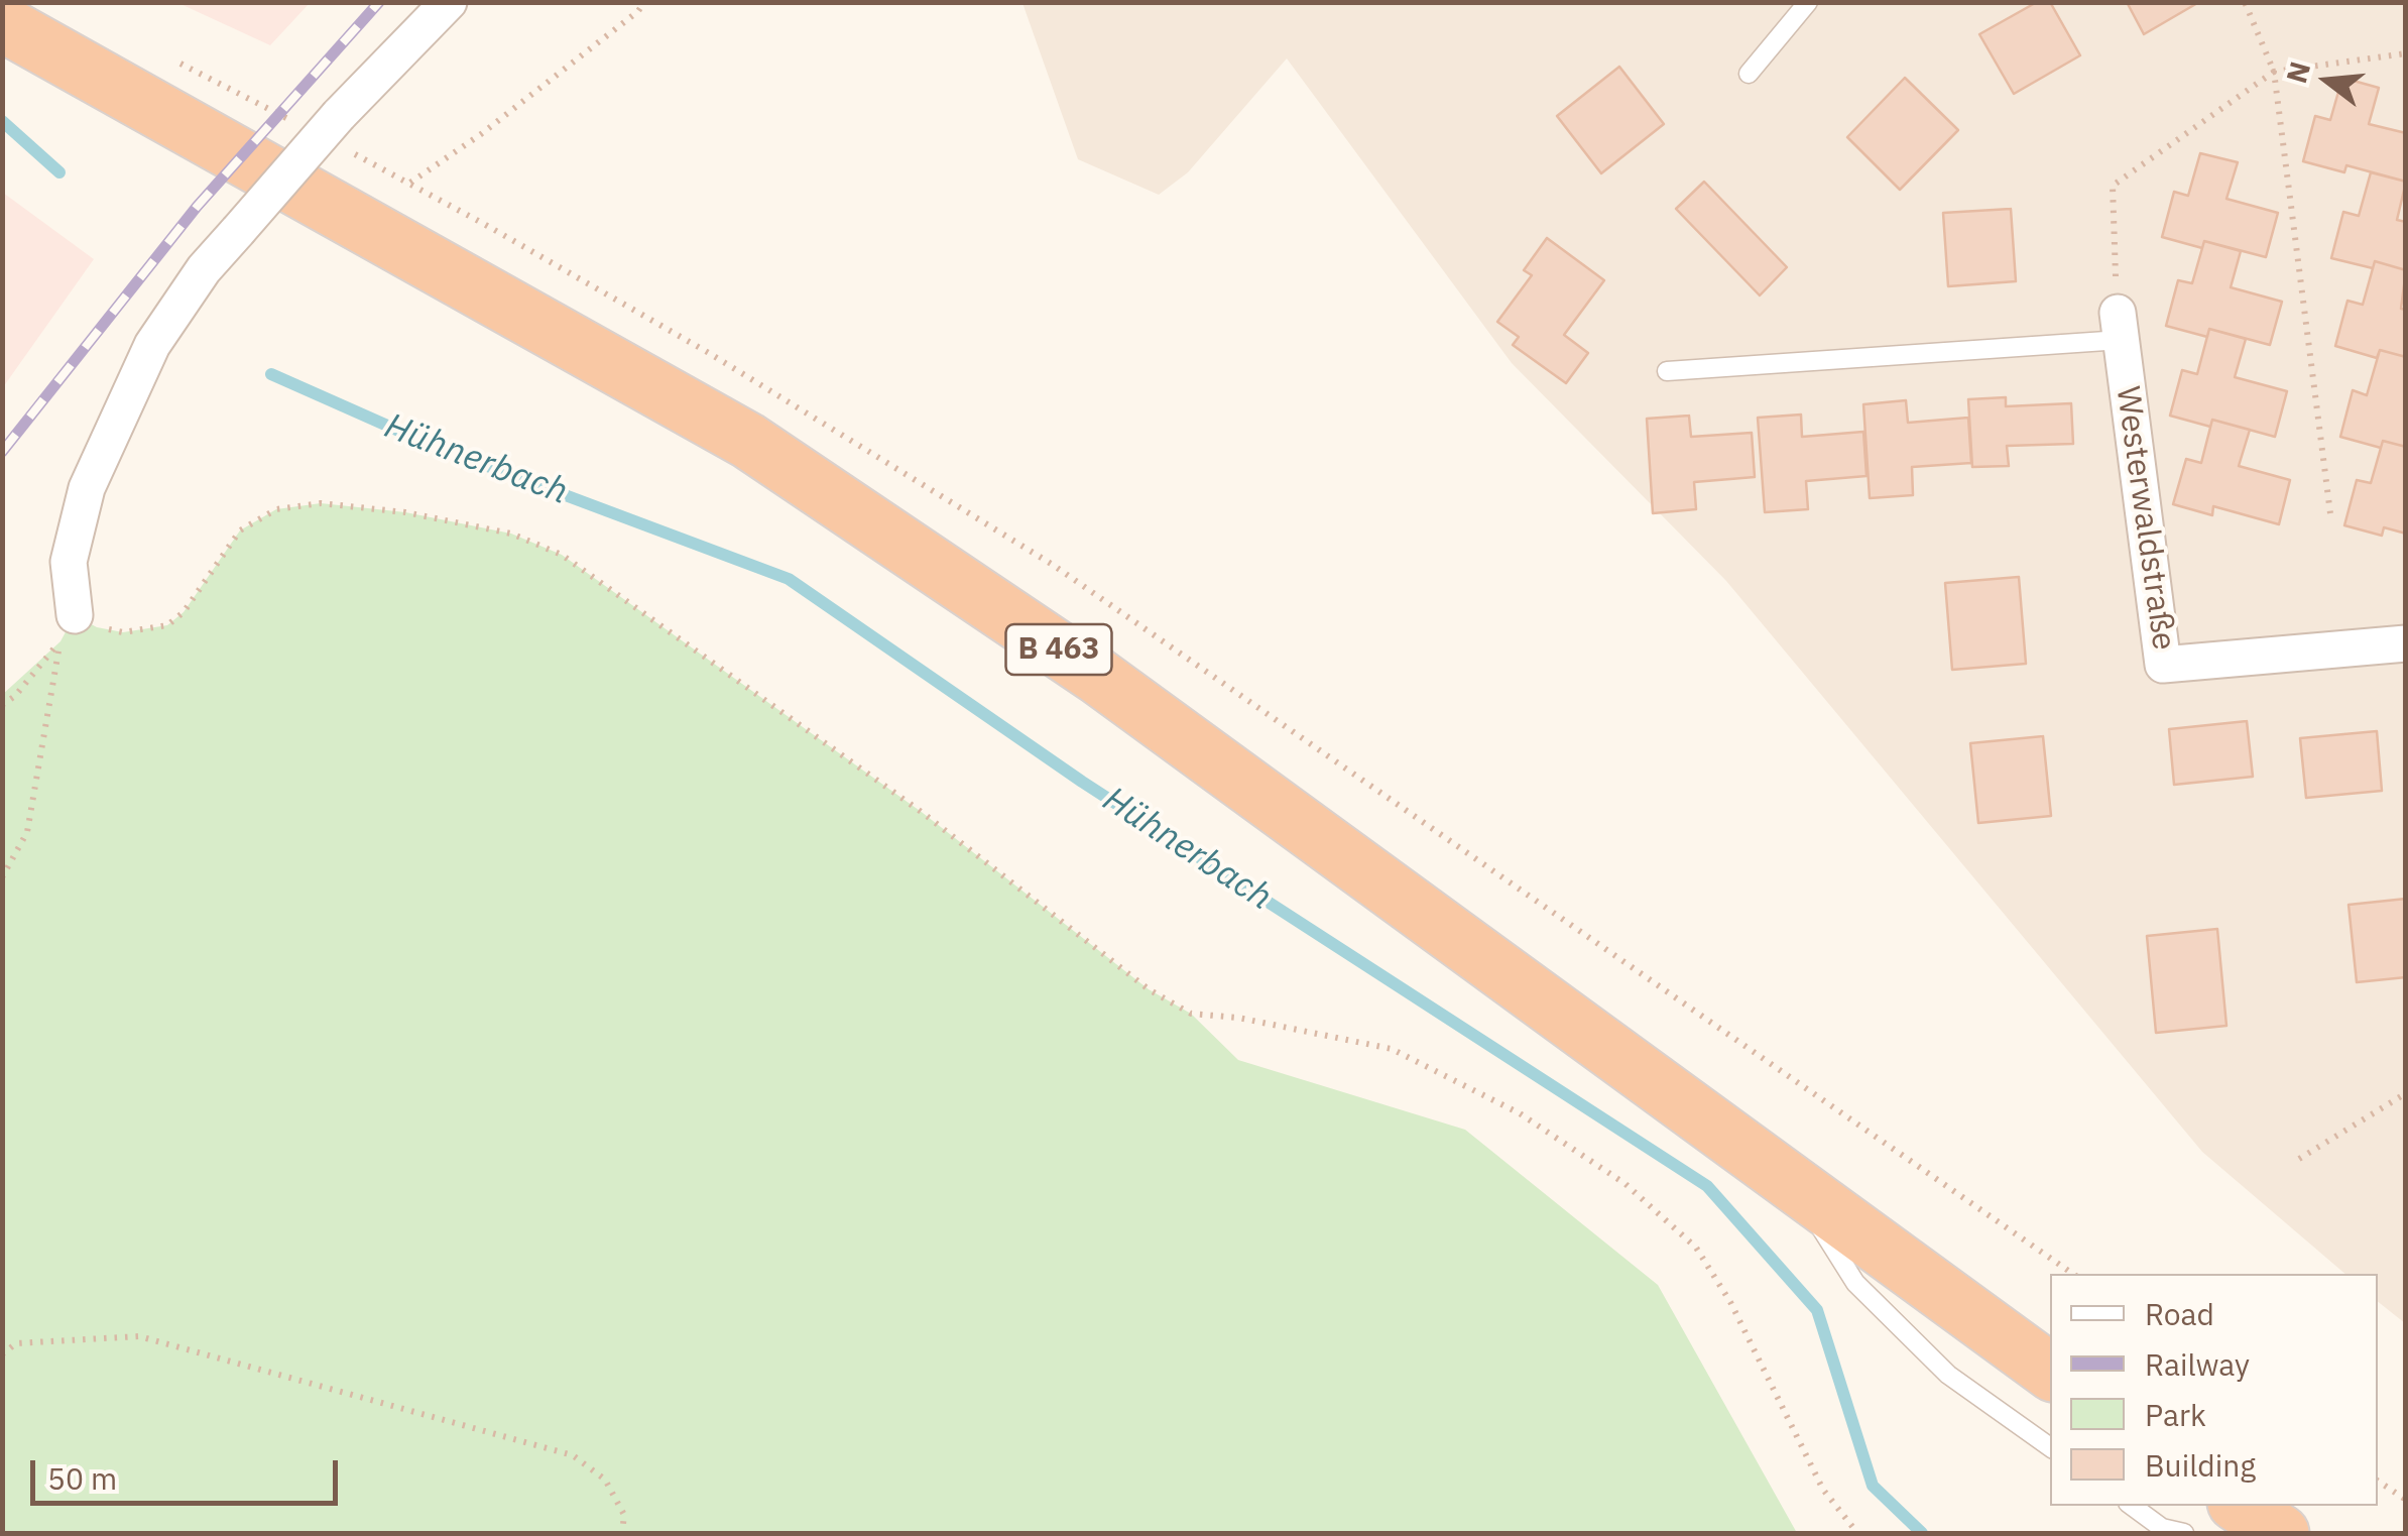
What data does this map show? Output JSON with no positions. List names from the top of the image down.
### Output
{
  "streets": {
    "highway": ["B 463"],
    "street": ["Westerwaldstraße"]
  },
  "water": ["Hühnerbach"],
  "legend": [
    "Road",
    "Railway",
    "Park",
    "Building"
  ],
  "scale_bar": "50 m",
  "north": "left"
}
